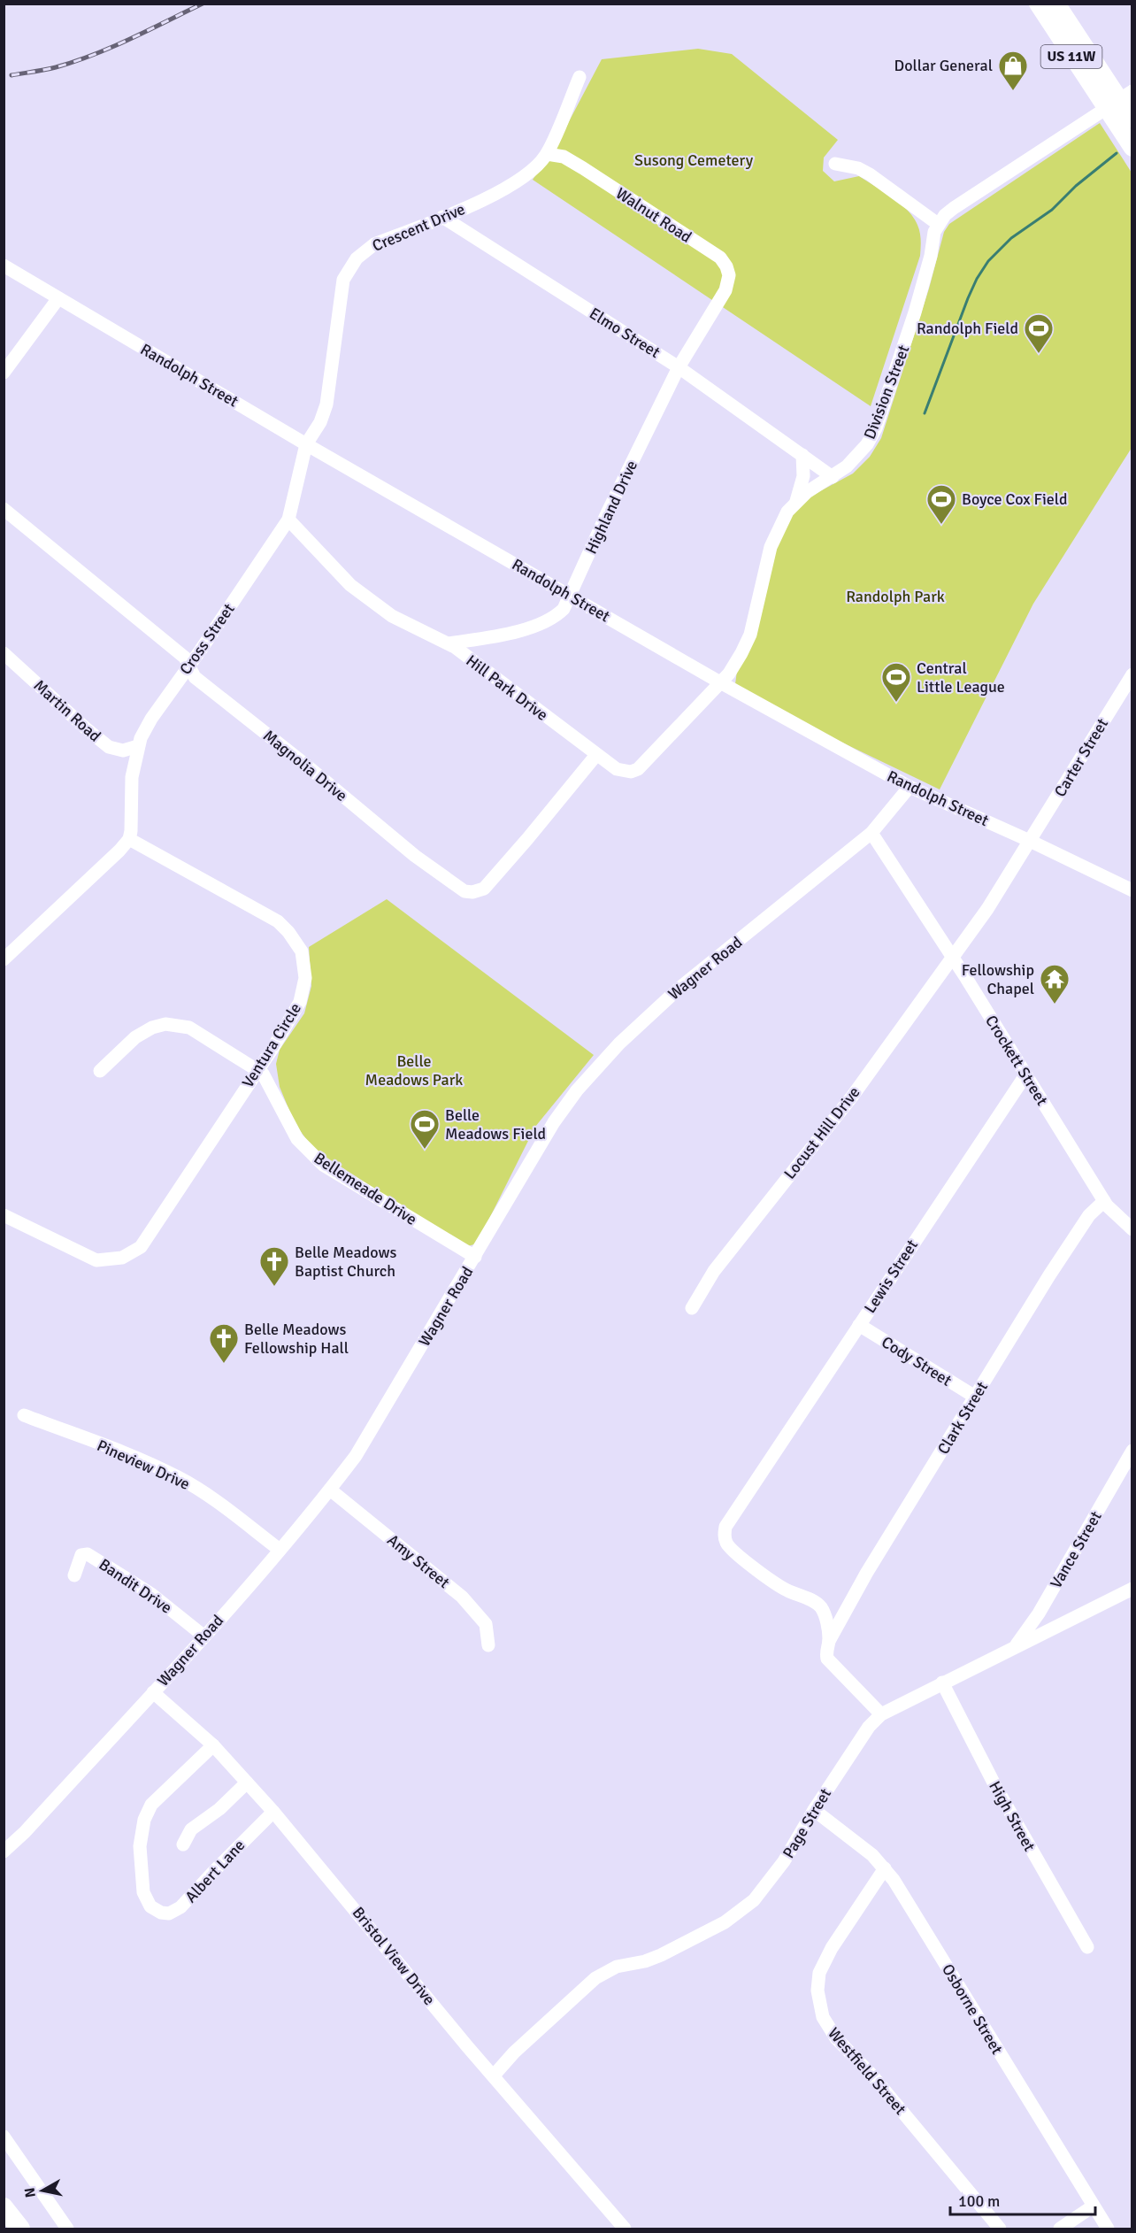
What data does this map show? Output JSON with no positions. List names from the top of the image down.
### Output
{
  "streets": {
    "main road": ["US 11W"],
    "street": [
      "Walnut Road",
      "Crescent Drive",
      "Elmo Street",
      "Randolph Street",
      "Division Street",
      "Highland Drive",
      "Cross Street",
      "Hill Park Drive",
      "Martin Road",
      "Carter Street",
      "Magnolia Drive",
      "Wagner Road",
      "Ventura Circle",
      "Crockett Street",
      "Locust Hill Drive",
      "Bellemeade Drive",
      "Lewis Street",
      "Cody Street",
      "Clark Street",
      "Pineview Drive",
      "Vance Street",
      "Amy Street",
      "Bandit Drive",
      "High Street",
      "Page Street",
      "Albert Lane",
      "Bristol View Drive",
      "Osborne Street",
      "Westfield Street"
    ]
  },
  "crossings": [
    ["Walnut Road", "Crescent Drive"],
    ["Walnut Road", "Highland Drive"],
    ["Crescent Drive", "Elmo Street"],
    ["Crescent Drive", "Randolph Street"],
    ["Crescent Drive", "Cross Street"],
    ["Elmo Street", "Division Street"],
    ["Elmo Street", "Highland Drive"],
    ["Randolph Street", "Division Street"],
    ["Randolph Street", "Highland Drive"],
    ["Randolph Street", "Cross Street"],
    ["Randolph Street", "Hill Park Drive"],
    ["Randolph Street", "Carter Street"],
    ["Randolph Street", "Wagner Road"],
    ["Division Street", "Hill Park Drive"],
    ["Highland Drive", "Hill Park Drive"],
    ["Cross Street", "Hill Park Drive"],
    ["Cross Street", "Martin Road"],
    ["Cross Street", "Magnolia Drive"],
    ["Cross Street", "Ventura Circle"],
    ["Hill Park Drive", "Magnolia Drive"],
    ["Carter Street", "Crockett Street"],
    ["Carter Street", "Locust Hill Drive"],
    ["Wagner Road", "Crockett Street"],
    ["Wagner Road", "Bellemeade Drive"],
    ["Wagner Road", "Pineview Drive"],
    ["Wagner Road", "Amy Street"],
    ["Wagner Road", "Bandit Drive"],
    ["Wagner Road", "Bristol View Drive"],
    ["Ventura Circle", "Bellemeade Drive"],
    ["Crockett Street", "Locust Hill Drive"],
    ["Crockett Street", "Lewis Street"],
    ["Crockett Street", "Clark Street"],
    ["Lewis Street", "Cody Street"],
    ["Lewis Street", "Clark Street"],
    ["Lewis Street", "Page Street"],
    ["Cody Street", "Clark Street"],
    ["Vance Street", "Page Street"],
    ["High Street", "Page Street"],
    ["Page Street", "Bristol View Drive"],
    ["Page Street", "Osborne Street"],
    ["Albert Lane", "Bristol View Drive"],
    ["Osborne Street", "Westfield Street"]
  ],
  "parks": ["Susong Cemetery", "Randolph Park", "Belle Meadows Park"],
  "places": {
    "shop": ["Dollar General"],
    "sports": [
      "Randolph Field",
      "Boyce Cox Field",
      "Central Little League",
      "Belle Meadows Field"
    ],
    "temple": ["Fellowship Chapel"],
    "church": ["Belle Meadows Baptist Church", "Belle Meadows Fellowship Hall"]
  },
  "scale_bar": "100 m",
  "north": "left"
}
